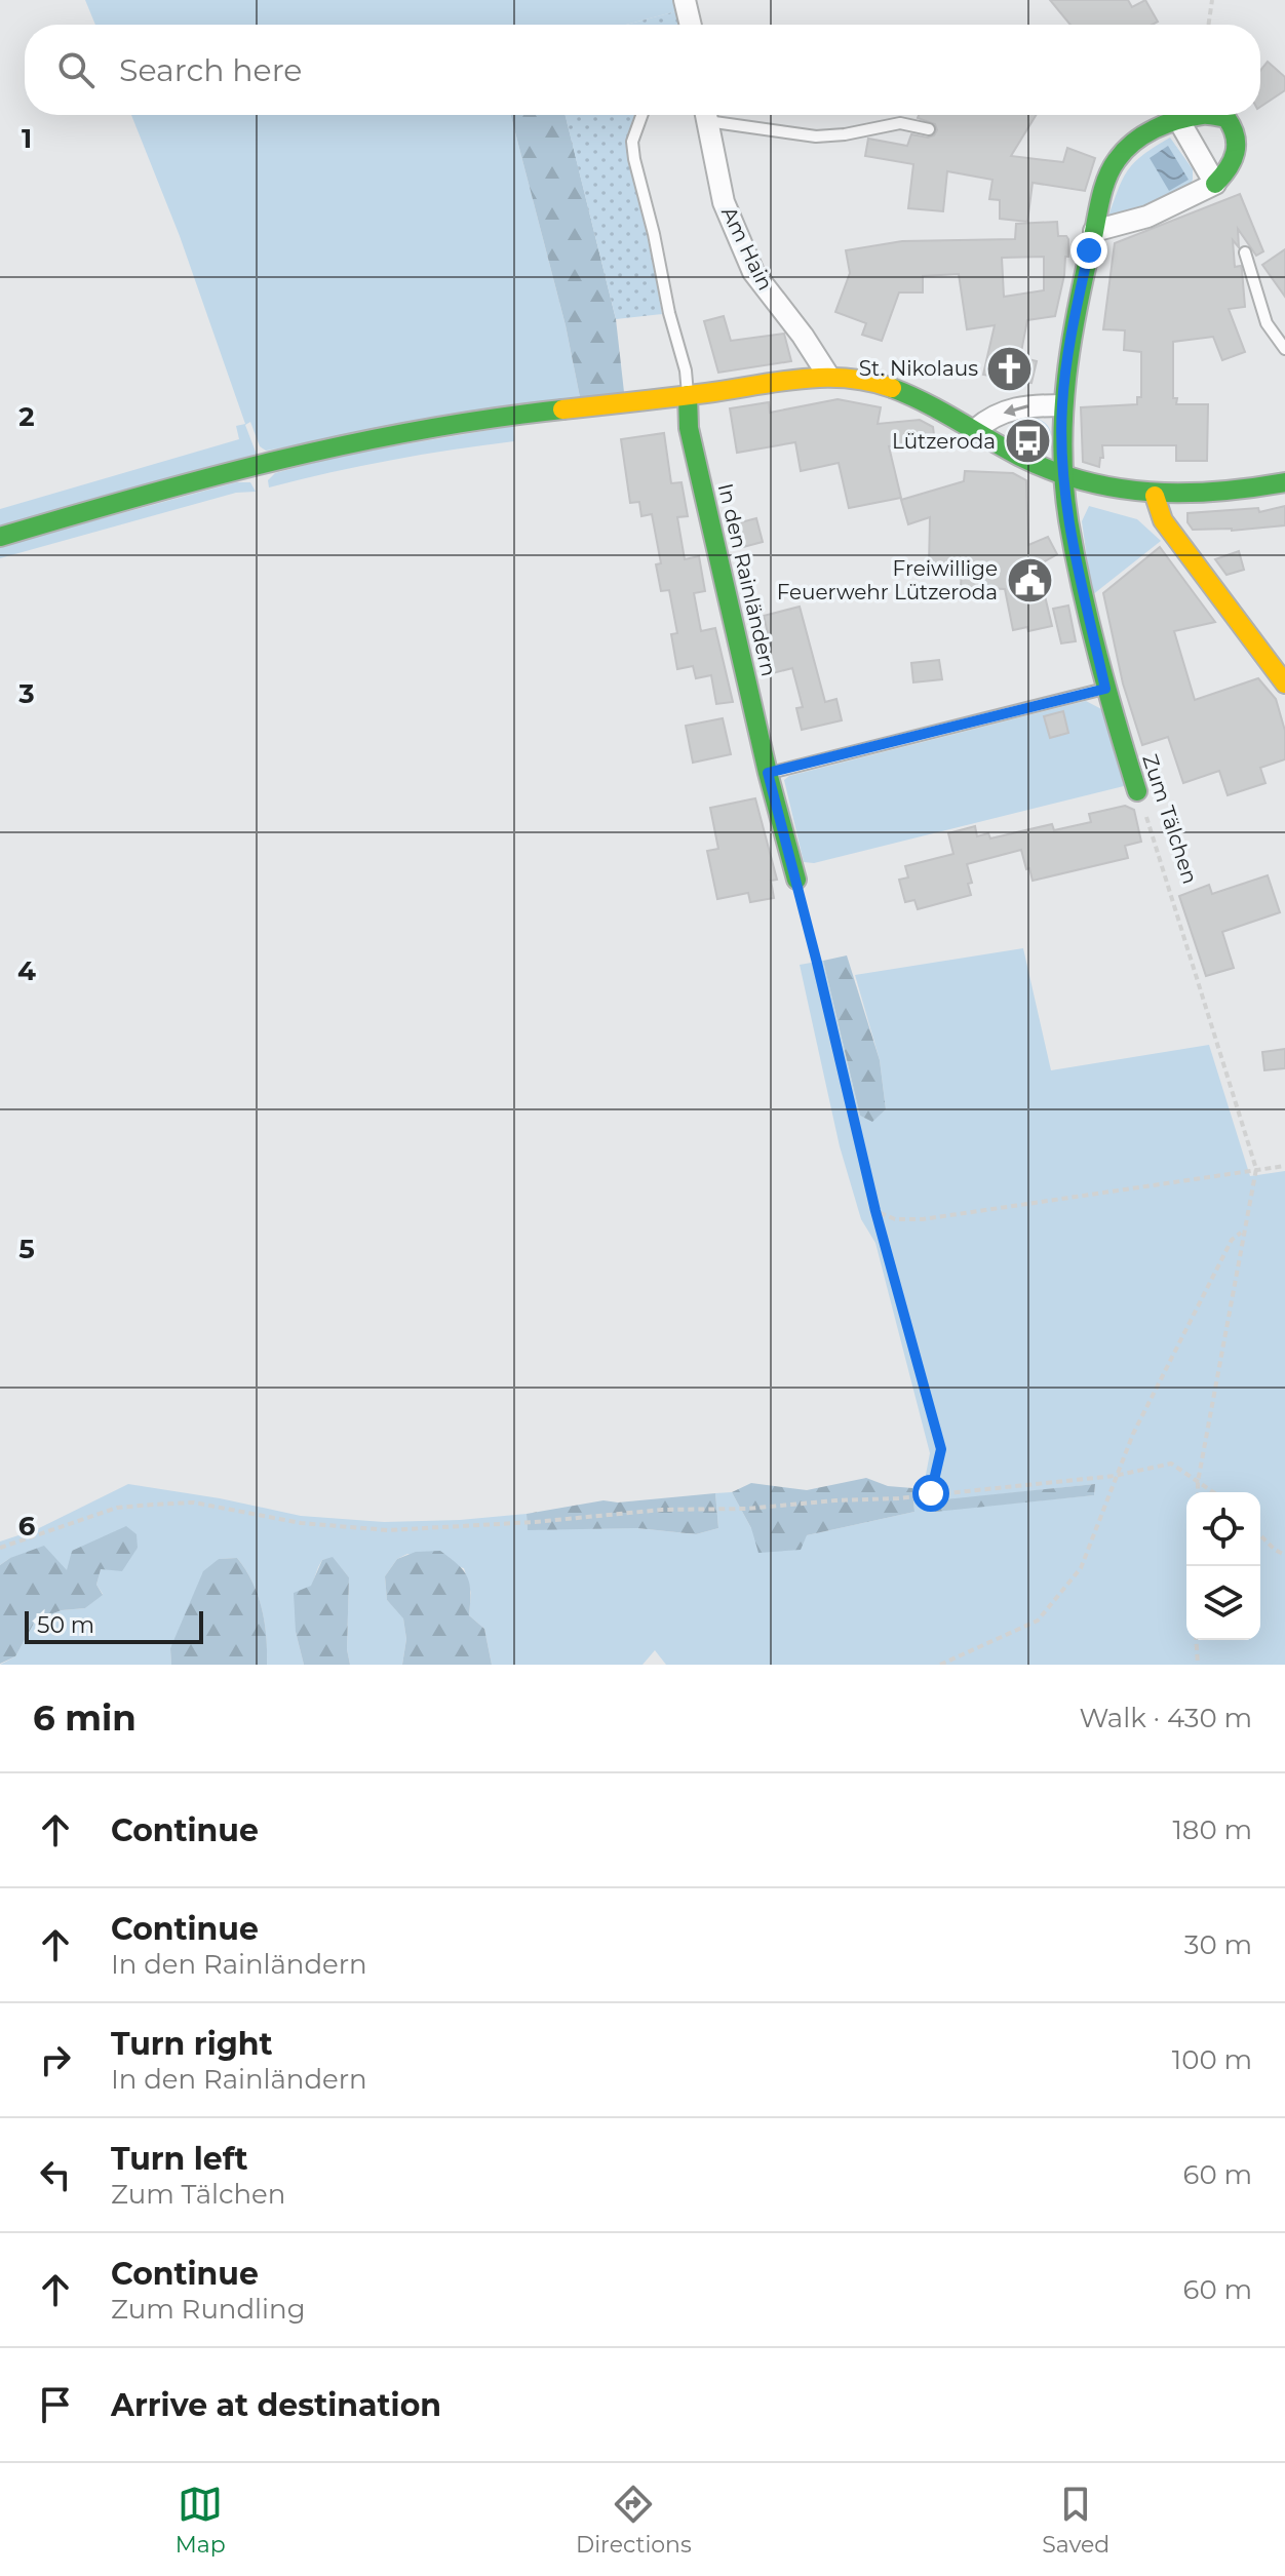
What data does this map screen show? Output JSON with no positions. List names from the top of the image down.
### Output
{
  "streets": {
    "street": ["Am Hain", "In den Rainländern", "Zum Tälchen"]
  },
  "places": {
    "church": ["St. Nikolaus"],
    "bus stop": ["Lützeroda"],
    "public building": ["Freiwillige Feuerwehr Lützeroda"]
  },
  "scale_bar": "50 m",
  "page": {
    "search": "Search here",
    "scale": "50 m",
    "heading": ["6 min", "Walk · 430 m"],
    "list": [
      ["Continue", "180 m"],
      ["Continue", "In den Rainländern", "30 m"],
      ["Turn right", "In den Rainländern", "100 m"],
      ["Turn left", "Zum Tälchen", "60 m"],
      ["Continue", "Zum Rundling", "60 m"],
      "Arrive at destination"
    ],
    "nav": ["Map", "Directions", "Saved"]
  },
  "grid": {
    "rows": [
      "1",
      "2",
      "3",
      "4",
      "5",
      "6"
    ]
  }
}
